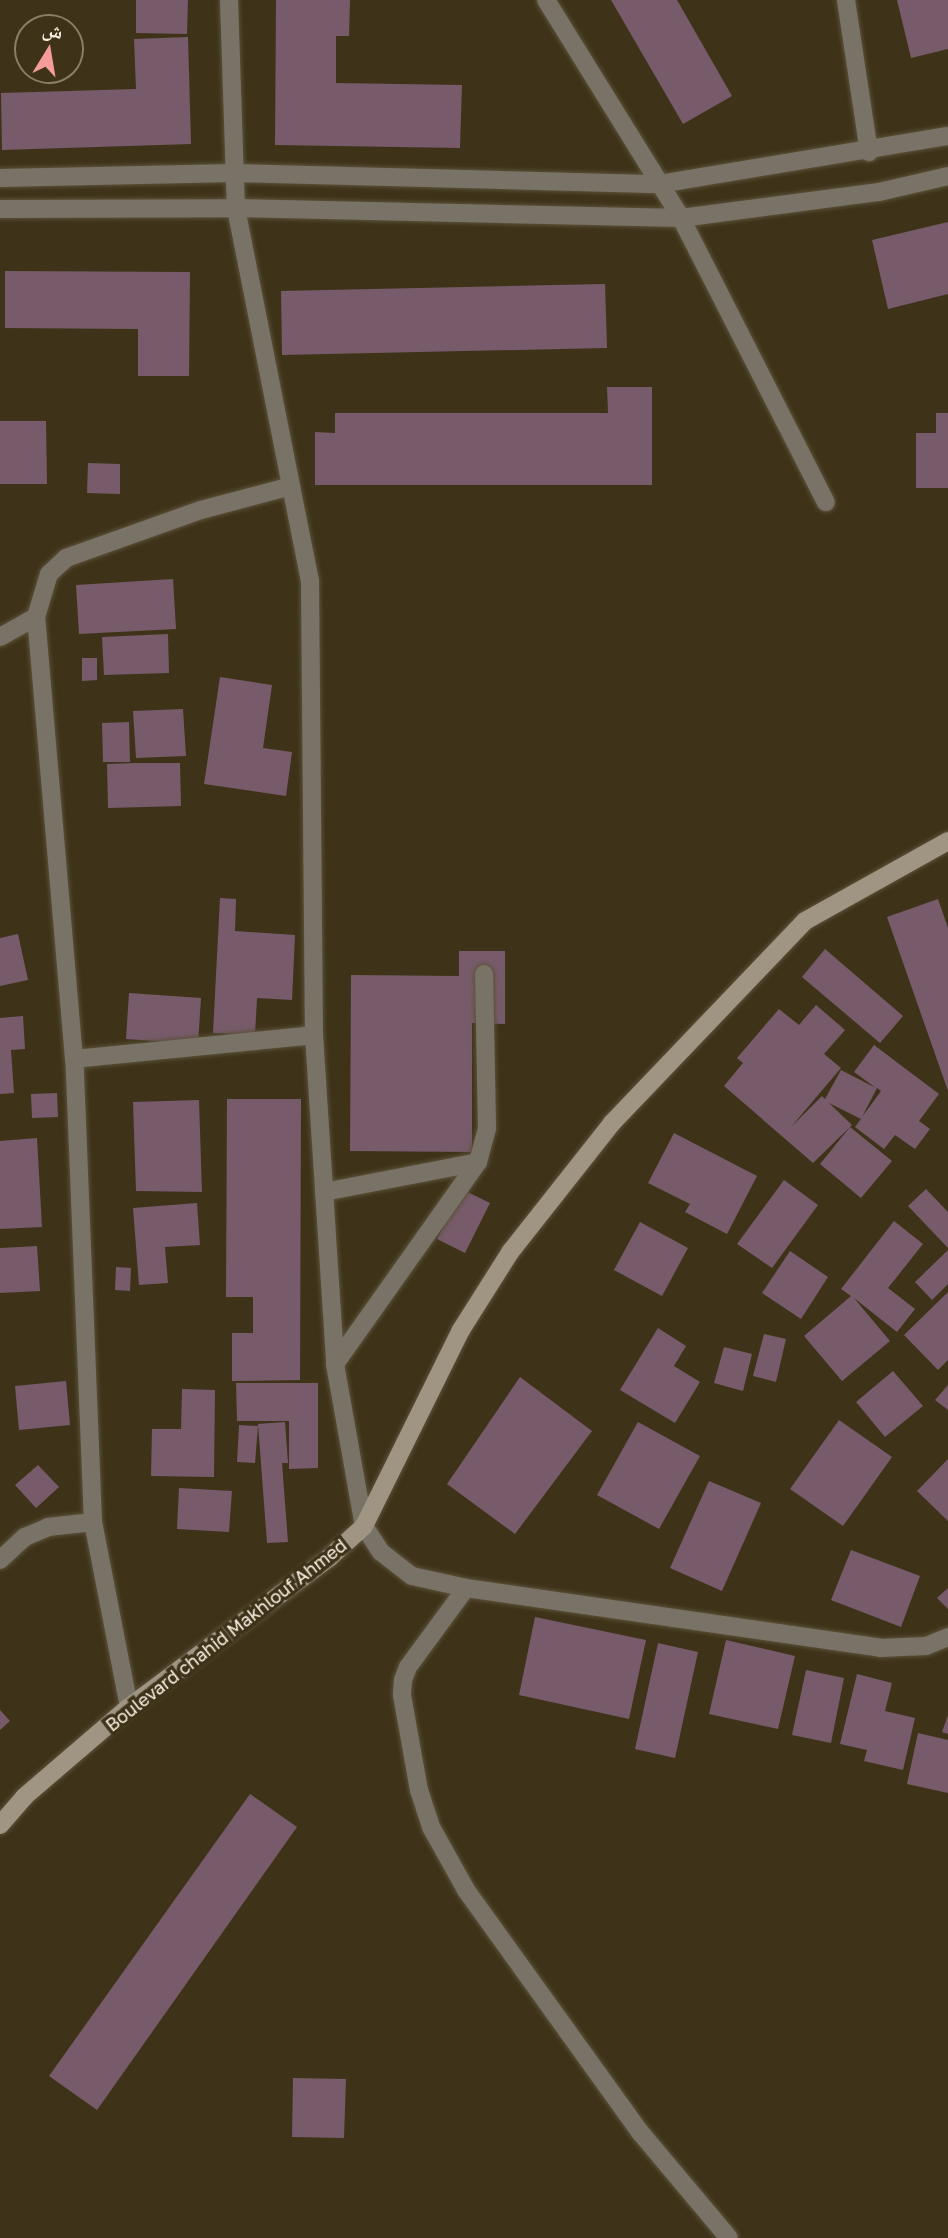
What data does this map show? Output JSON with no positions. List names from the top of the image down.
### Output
{
  "streets": {
    "main road": ["Boulevard chahid Makhlouf Ahmed"]
  },
  "north": "top"
}
